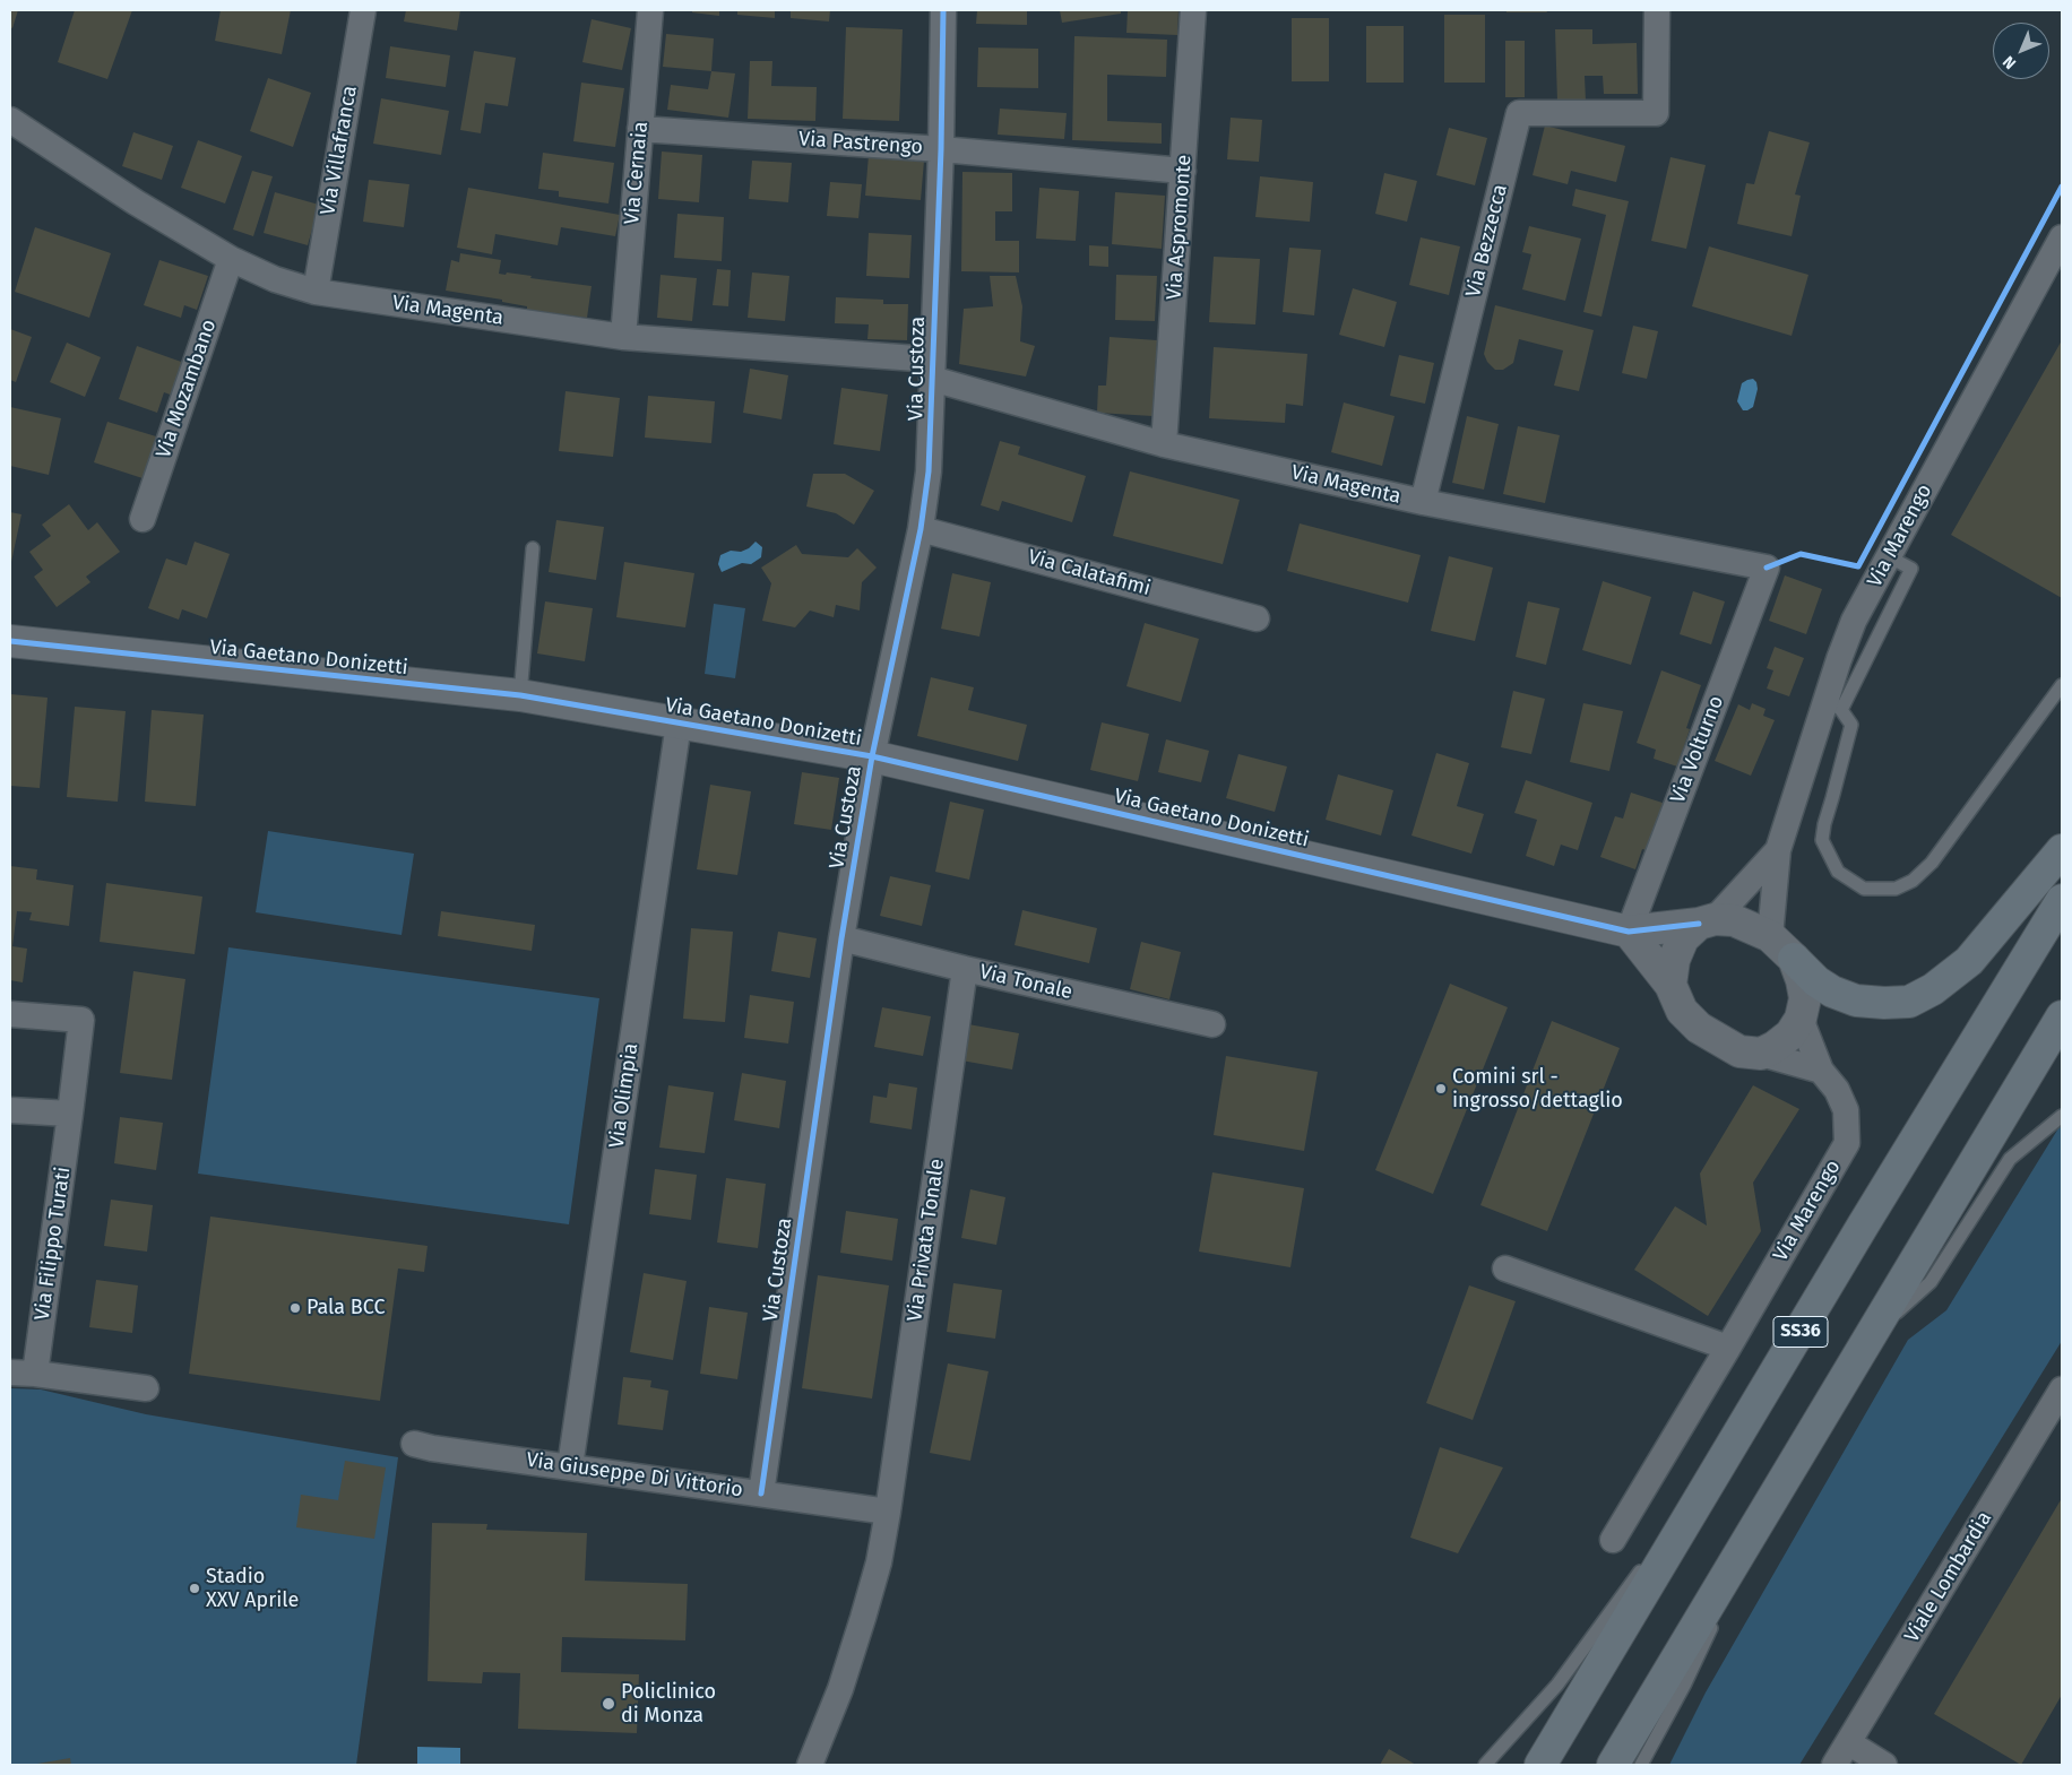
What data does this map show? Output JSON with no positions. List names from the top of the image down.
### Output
{
  "streets": {
    "highway": ["SS36"],
    "street": [
      "Via Pastrengo",
      "Via Villafranca",
      "Via Cernaia",
      "Via Aspromonte",
      "Via Bezzecca",
      "Via Magenta",
      "Via Custoza",
      "Via Mozambano",
      "Via Marengo",
      "Via Calatafimi",
      "Via Gaetano Donizetti",
      "Via Volturno",
      "Via Tonale",
      "Via Olimpia",
      "Via Privata Tonale",
      "Via Filippo Turati",
      "Via Giuseppe Di Vittorio",
      "Viale Lombardia"
    ]
  },
  "crossings": [
    ["Via Pastrengo", "Via Cernaia"],
    ["Via Pastrengo", "Via Aspromonte"],
    ["Via Pastrengo", "Via Custoza"],
    ["Via Villafranca", "Via Magenta"],
    ["Via Cernaia", "Via Magenta"],
    ["Via Aspromonte", "Via Magenta"],
    ["Via Bezzecca", "Via Magenta"],
    ["Via Magenta", "Via Custoza"],
    ["Via Magenta", "Via Mozambano"],
    ["Via Magenta", "Via Volturno"],
    ["Via Custoza", "Via Calatafimi"],
    ["Via Custoza", "Via Gaetano Donizetti"],
    ["Via Custoza", "Via Tonale"],
    ["Via Custoza", "Via Giuseppe Di Vittorio"],
    ["Via Marengo", "Via Gaetano Donizetti"],
    ["Via Gaetano Donizetti", "Via Volturno"],
    ["Via Gaetano Donizetti", "Via Olimpia"],
    ["Via Tonale", "Via Privata Tonale"],
    ["Via Olimpia", "Via Giuseppe Di Vittorio"],
    ["Via Privata Tonale", "Via Giuseppe Di Vittorio"]
  ],
  "places": [
    "Comini srl - ingrosso/dettaglio",
    "Pala BCC",
    "Stadio XXV Aprile",
    "Policlinico di Monza"
  ],
  "north": "bottom left"
}
